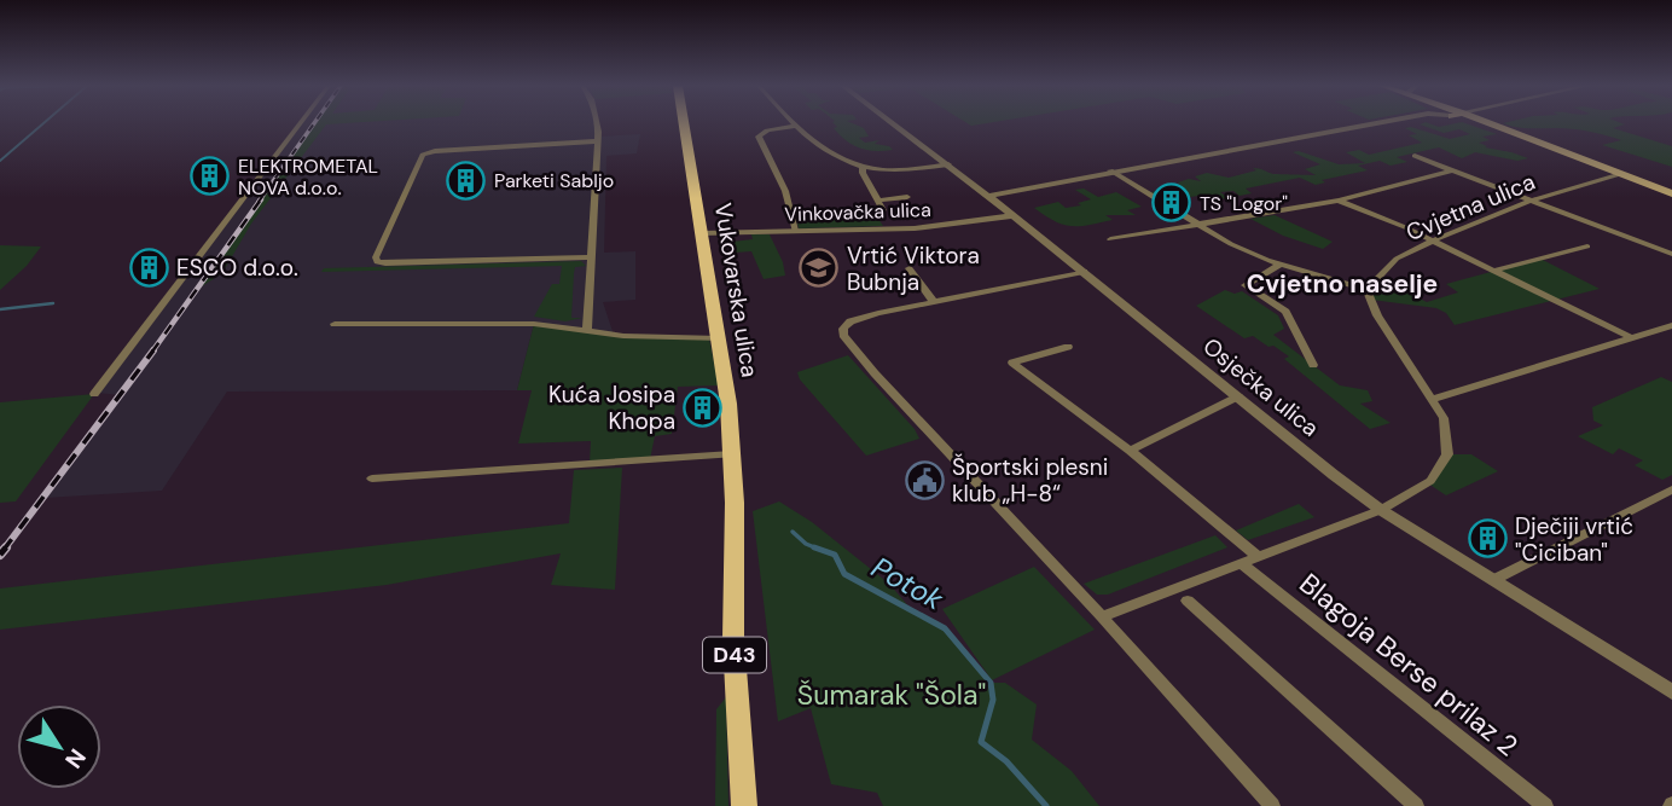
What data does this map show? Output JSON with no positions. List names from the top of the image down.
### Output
{
  "streets": {
    "main road": ["Vukovarska ulica", "D43"],
    "street": [
      "Cvjetna ulica",
      "Vinkovačka ulica",
      "Osječka ulica",
      "Blagoja Berse prilaz 2"
    ]
  },
  "crossings": [
    ["Vinkovačka ulica", "Vukovarska ulica"],
    ["Vinkovačka ulica", "Osječka ulica"]
  ],
  "districts": ["Cvjetno naselje"],
  "water": ["Potok"],
  "parks": ["Šumarak \"Šola\""],
  "places": {
    "building": [
      "ELEKTROMETAL NOVA d.o.o.",
      "Parketi Sabljo",
      "TS \"Logor\"",
      "ESCO d.o.o.",
      "Kuća Josipa Khopa",
      "Dječiji vrtić \"Ciciban\""
    ],
    "school or university": ["Vrtić Viktora Bubnja"],
    "public building": ["Športski plesni klub „H-8“"]
  },
  "north": "bottom right"
}
